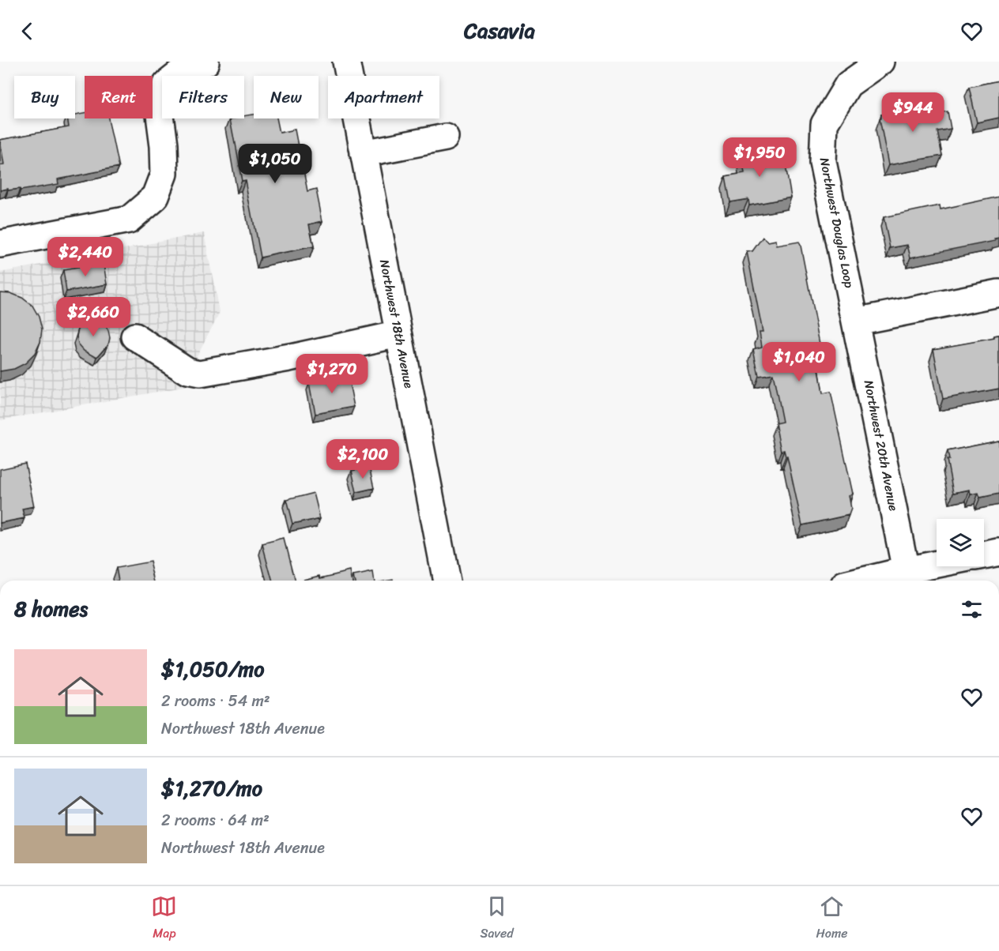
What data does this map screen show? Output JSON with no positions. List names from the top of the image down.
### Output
{
  "streets": {
    "street": ["Northwest Douglas Loop", "Northwest 18th Avenue", "Northwest 20th Avenue"]
  },
  "crossings": [
    ["Northwest Douglas Loop", "Northwest 20th Avenue"]
  ],
  "page": {
    "header": "Casavia",
    "chip": [
      "Buy",
      "Rent",
      "Filters",
      "New",
      "Apartment"
    ],
    "price": [
      "$944",
      "$1,950",
      "$1,050",
      "$2,440",
      "$2,660",
      "$1,040",
      "$1,270",
      "$2,100"
    ],
    "heading": "8 homes",
    "list": [
      {
        "name": "$1,050/mo",
        "note": "2 rooms · 54 m² · Northwest 18th Avenue"
      },
      {
        "name": "$1,270/mo",
        "note": "2 rooms · 64 m² · Northwest 18th Avenue"
      }
    ],
    "tabs": ["Map", "Saved", "Home"]
  }
}
